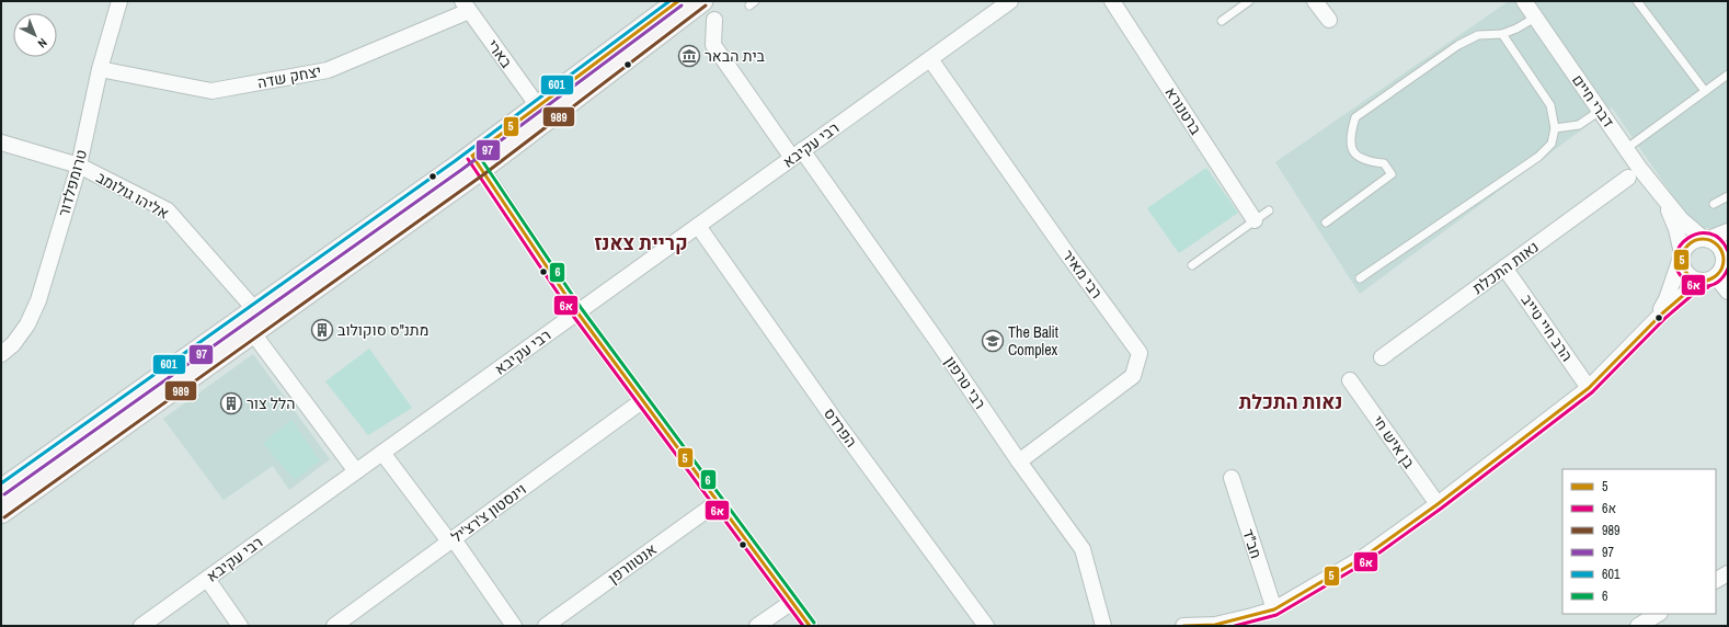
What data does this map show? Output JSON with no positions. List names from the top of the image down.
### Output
{
  "streets": {
    "street": [
      "בארי",
      "יצחק שדה",
      "דברי חיים",
      "ברטנורא",
      "רבי עקיבא",
      "טרומפלדור",
      "אליהו גולומב",
      "נאות התכלת",
      "רבי מאיר",
      "הרב חיי טייב",
      "רבי טרפון",
      "הפרדס",
      "בן איש חי",
      "וינסטון צ'רצ'יל",
      "חב\"ד",
      "אנטוורפן"
    ]
  },
  "crossings": [
    ["בארי", "יצחק שדה"],
    ["יצחק שדה", "טרומפלדור"],
    ["רבי עקיבא", "רבי מאיר"],
    ["רבי עקיבא", "רבי טרפון"],
    ["רבי עקיבא", "הפרדס"],
    ["טרומפלדור", "אליהו גולומב"],
    ["נאות התכלת", "הרב חיי טייב"],
    ["רבי מאיר", "רבי טרפון"]
  ],
  "districts": ["קריית צאנז", "נאות התכלת"],
  "places": {
    "museum": ["בית הבאר"],
    "building": ["מתנ\"ס סוקולוב", "הלל צור"],
    "school or university": ["The Balit Complex"]
  },
  "lines": [
    "transit line 5",
    "transit line 601",
    "transit line 989",
    "transit line 97",
    "transit line 6",
    "transit line 6א"
  ],
  "legend": [
    "5",
    "6א",
    "989",
    "97",
    "601",
    "6"
  ],
  "north": "bottom right"
}
